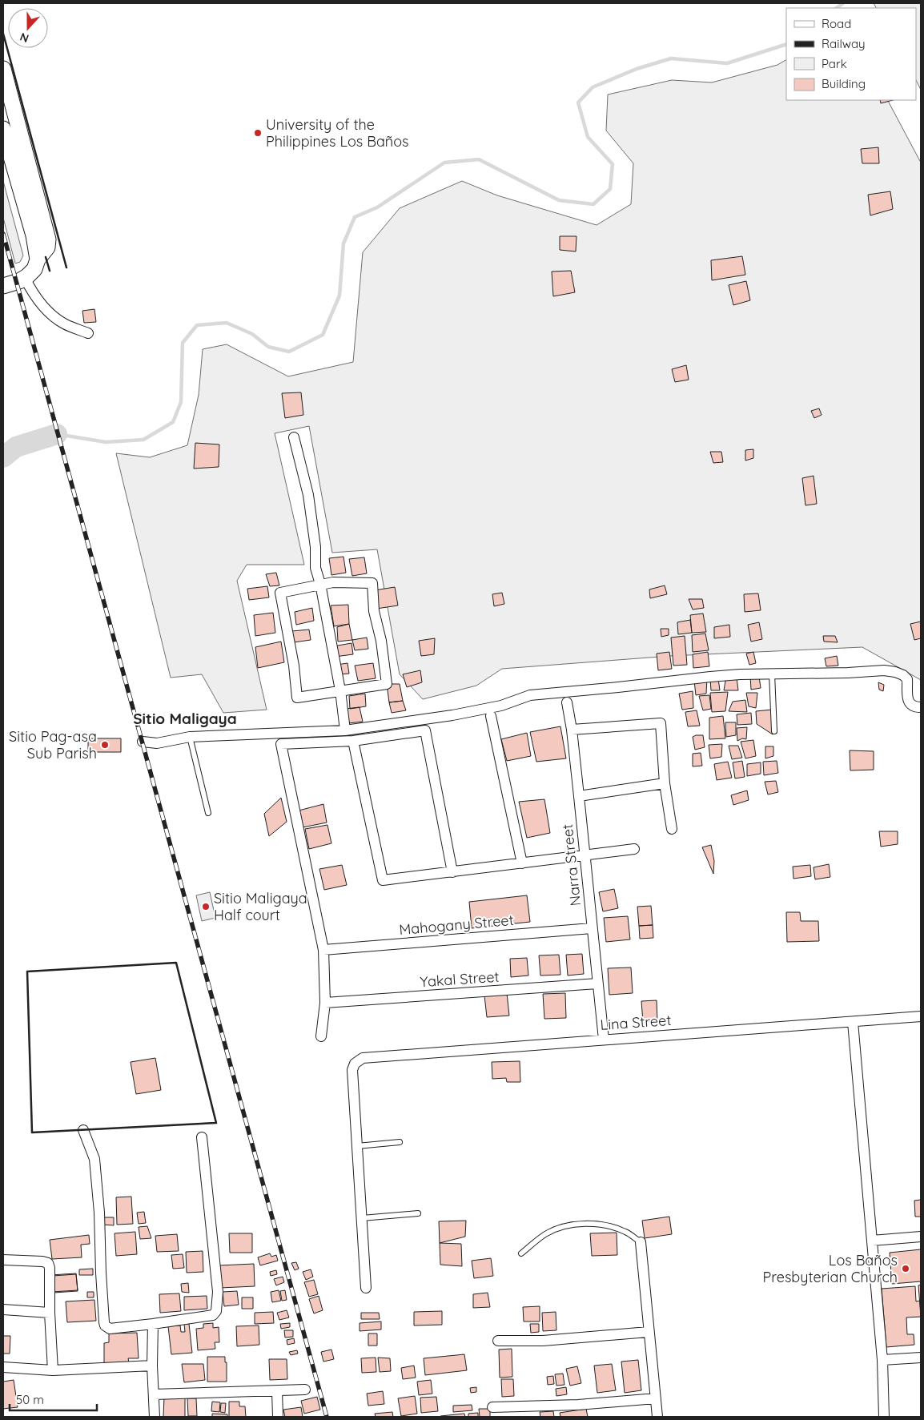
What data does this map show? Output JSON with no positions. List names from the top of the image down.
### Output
{
  "streets": {
    "street": [
      "Narra Street",
      "Mahogany Street",
      "Yakal Street",
      "Lina Street"
    ]
  },
  "crossings": [
    ["Narra Street", "Mahogany Street"],
    ["Narra Street", "Yakal Street"],
    ["Narra Street", "Lina Street"]
  ],
  "districts": ["Sitio Maligaya"],
  "places": [
    "University of the Philippines Los Baños",
    "Sitio Pag-asa Sub Parish",
    "Sitio Maligaya Half court",
    "Los Baños Presbyterian Church"
  ],
  "legend": [
    "Road",
    "Railway",
    "Park",
    "Building"
  ],
  "scale_bar": "50 m",
  "north": "bottom"
}
